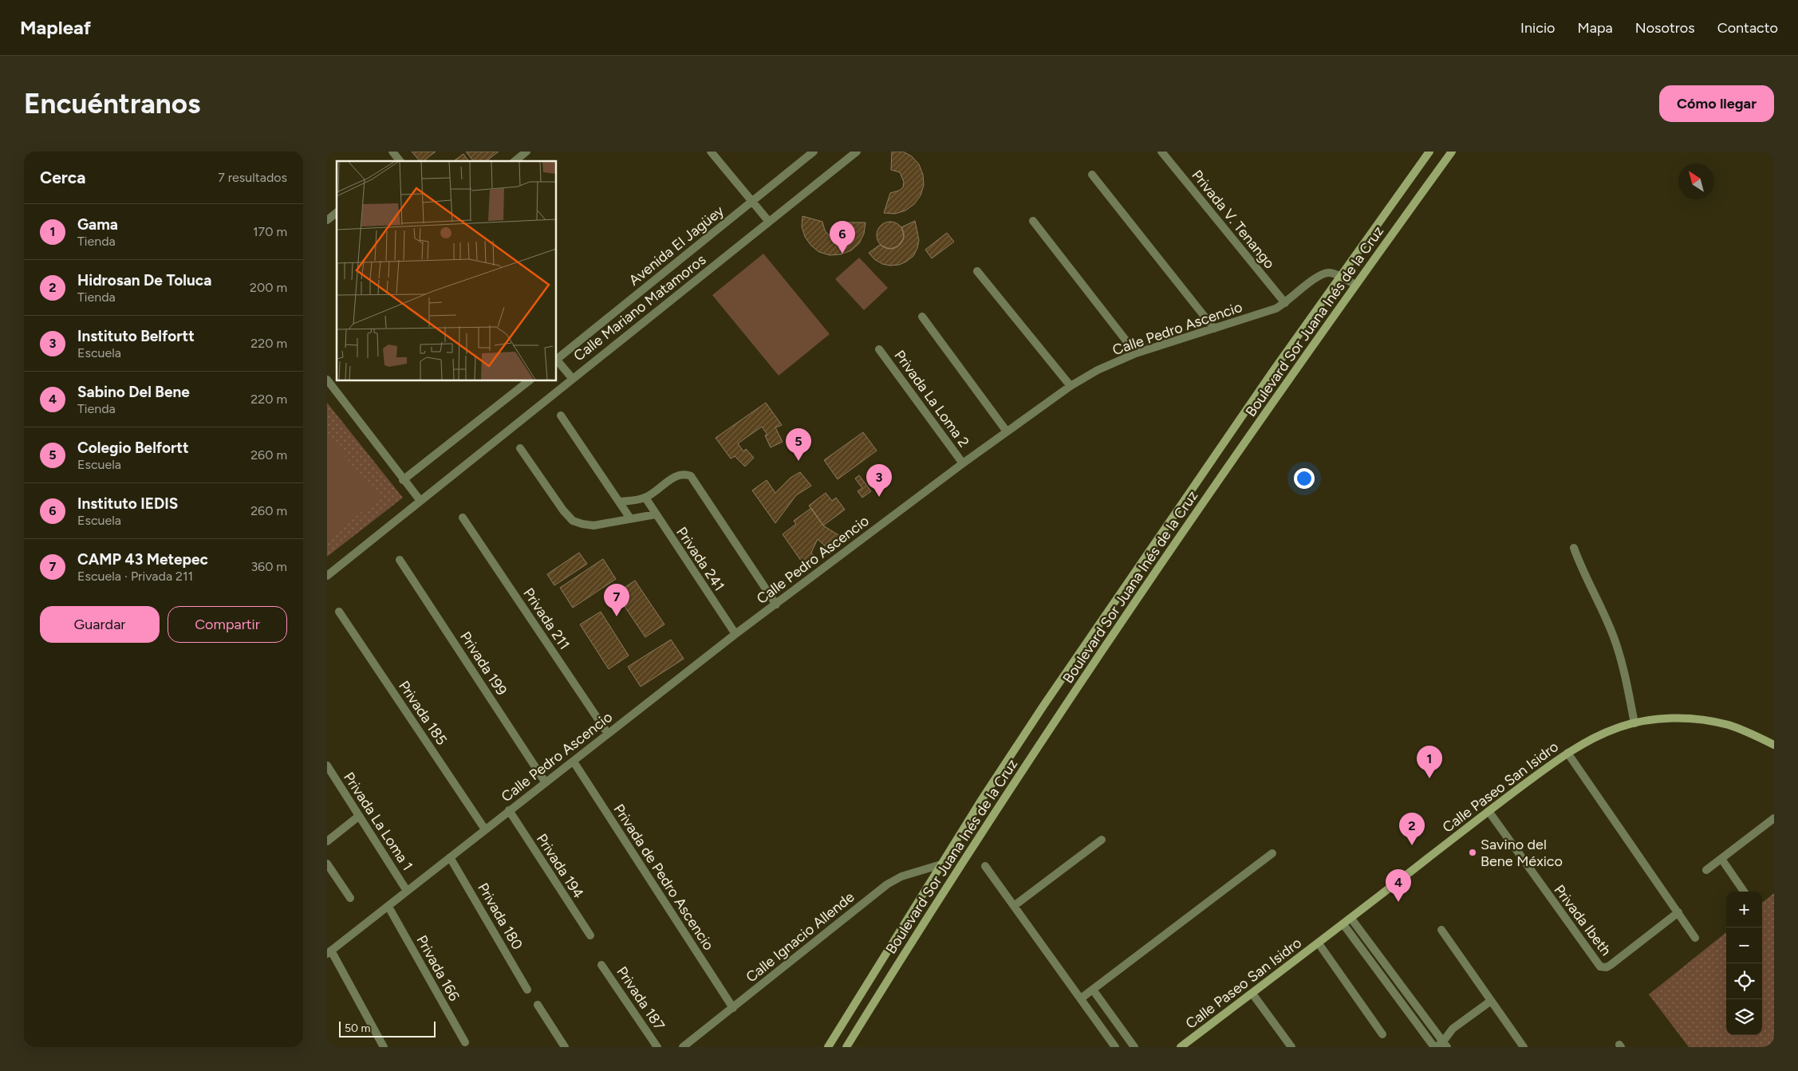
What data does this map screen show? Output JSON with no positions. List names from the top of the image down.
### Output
{
  "streets": {
    "main road": ["Boulevard Sor Juana Inés de la Cruz", "Calle Paseo San Isidro"],
    "street": [
      "Privada V. Tenango",
      "Avenida El Jagüey",
      "Calle Mariano Matamoros",
      "Calle Pedro Ascencio",
      "Privada La Loma 2",
      "Privada 241",
      "Privada 211",
      "Privada 199",
      "Privada 185",
      "Privada La Loma 1",
      "Privada 194",
      "Privada de Pedro Ascencio",
      "Privada 180",
      "Privada Ibeth",
      "Calle Ignacio Allende",
      "Privada 166",
      "Privada 187"
    ]
  },
  "crossings": [
    ["Privada V. Tenango", "Calle Pedro Ascencio"],
    ["Boulevard Sor Juana Inés de la Cruz", "Calle Pedro Ascencio"],
    ["Boulevard Sor Juana Inés de la Cruz", "Calle Ignacio Allende"],
    ["Calle Pedro Ascencio", "Privada La Loma 2"],
    ["Calle Pedro Ascencio", "Privada 241"],
    ["Calle Pedro Ascencio", "Privada 211"],
    ["Calle Pedro Ascencio", "Privada 199"],
    ["Calle Pedro Ascencio", "Privada 185"],
    ["Calle Pedro Ascencio", "Privada La Loma 1"],
    ["Calle Pedro Ascencio", "Privada 194"],
    ["Calle Pedro Ascencio", "Privada de Pedro Ascencio"],
    ["Calle Pedro Ascencio", "Privada 180"],
    ["Calle Pedro Ascencio", "Privada 166"],
    ["Calle Paseo San Isidro", "Privada Ibeth"],
    ["Privada de Pedro Ascencio", "Calle Ignacio Allende"]
  ],
  "places": ["Savino del Bene México"],
  "scale_bar": "50 m",
  "north": "top left",
  "page": {
    "header": "Mapleaf",
    "nav": [
      "Inicio",
      "Mapa",
      "Nosotros",
      "Contacto"
    ],
    "buttons": [
      "Cómo llegar",
      ["Guardar", "Compartir"]
    ],
    "title": "Encuéntranos",
    "heading": ["Cerca", "7 resultados"],
    "list": [
      {
        "mark": "1",
        "name": "Gama",
        "note": "Tienda",
        "value": "170 m"
      },
      {
        "mark": "2",
        "name": "Hidrosan De Toluca",
        "note": "Tienda",
        "value": "200 m"
      },
      {
        "mark": "3",
        "name": "Instituto Belfortt",
        "note": "Escuela",
        "value": "220 m"
      },
      {
        "mark": "4",
        "name": "Sabino Del Bene",
        "note": "Tienda",
        "value": "220 m"
      },
      {
        "mark": "5",
        "name": "Colegio Belfortt",
        "note": "Escuela",
        "value": "260 m"
      },
      {
        "mark": "6",
        "name": "Instituto IEDIS",
        "note": "Escuela",
        "value": "260 m"
      },
      {
        "mark": "7",
        "name": "CAMP 43 Metepec",
        "note": "Escuela · Privada 211",
        "value": "360 m"
      }
    ],
    "pins": [
      "6",
      "5",
      "3",
      "7",
      "1",
      "2",
      "4"
    ],
    "map_buttons": ["+", "−"],
    "scale": "50 m"
  }
}
